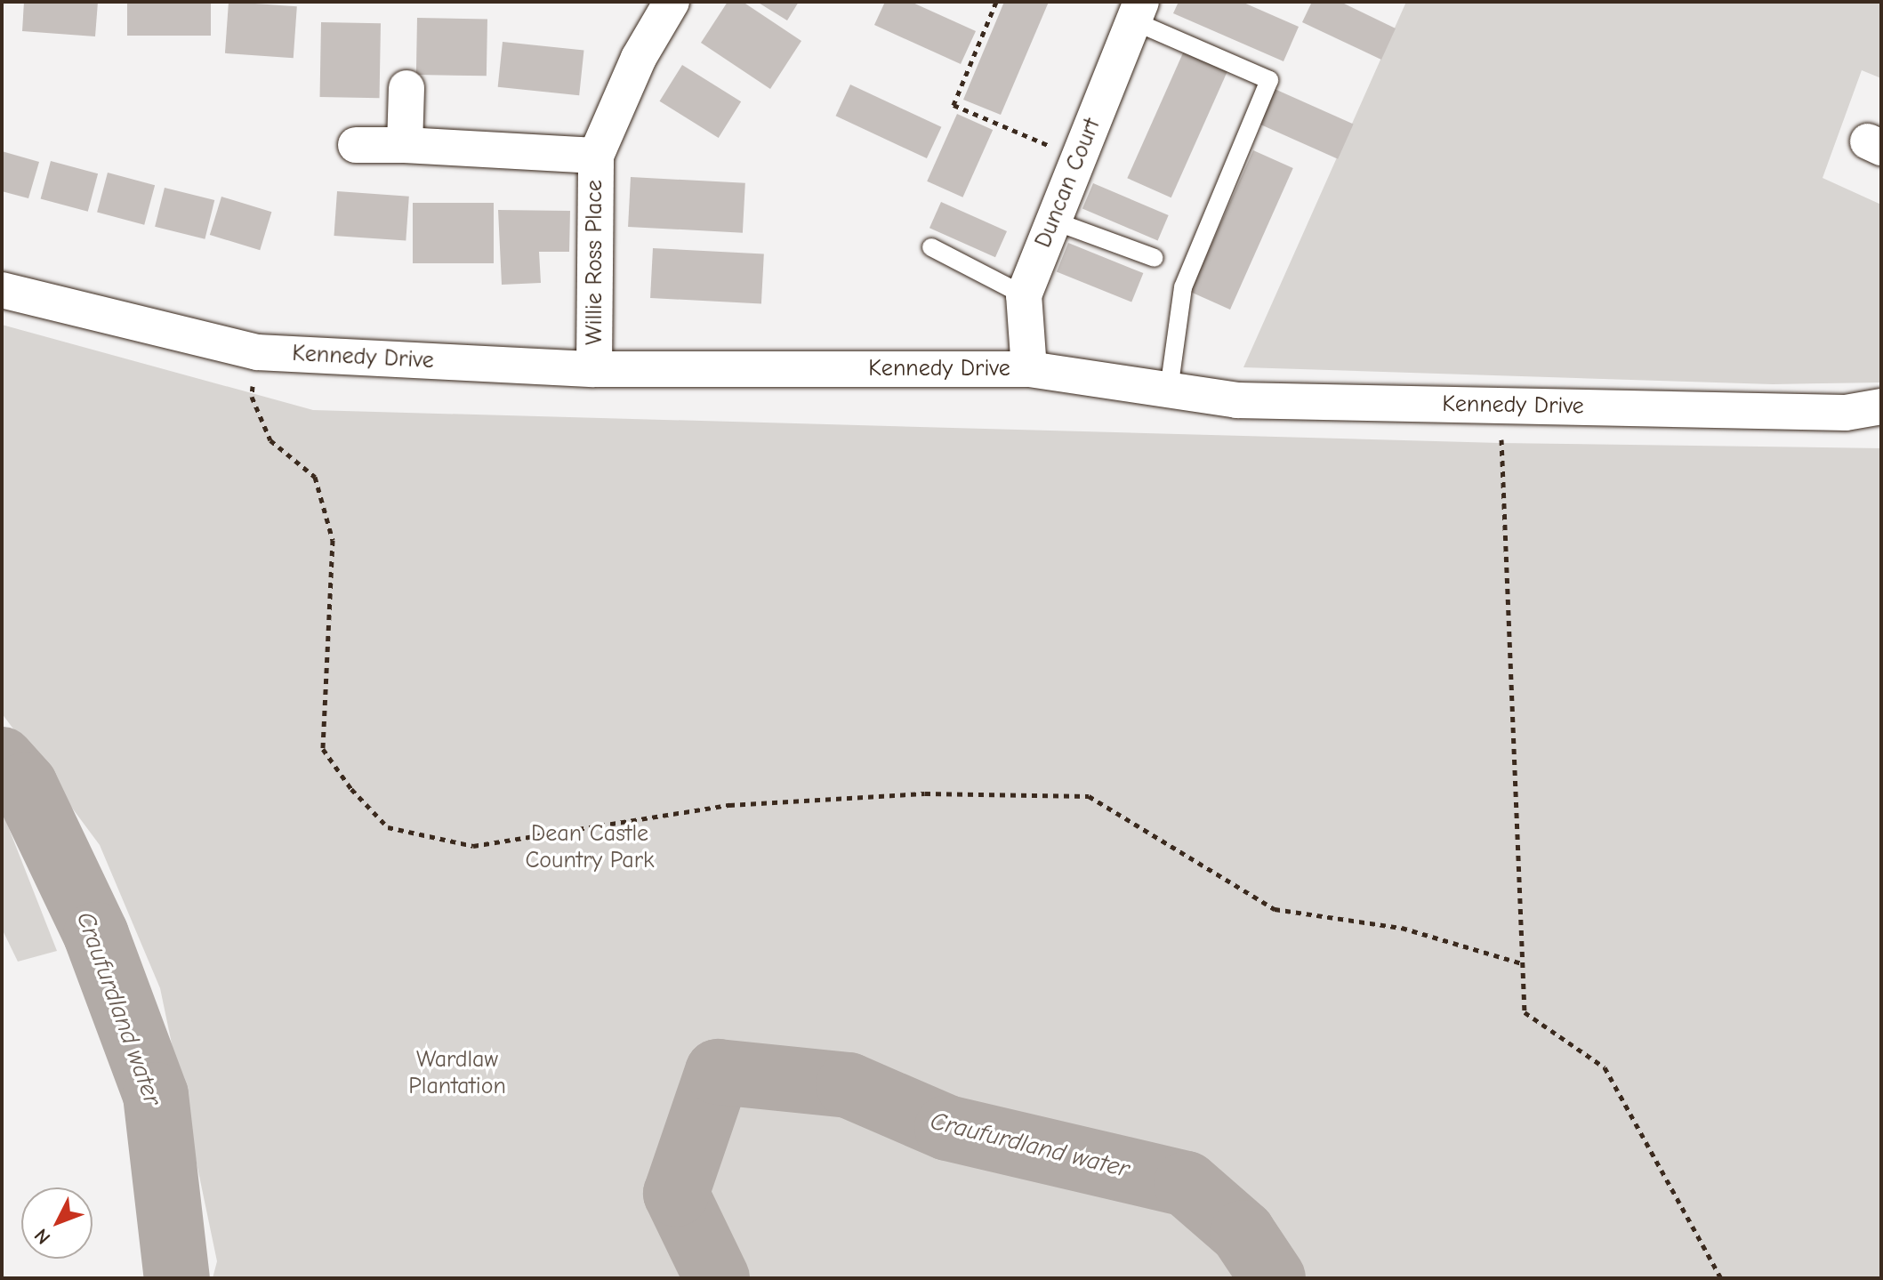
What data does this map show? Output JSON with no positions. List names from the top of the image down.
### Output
{
  "streets": {
    "street": ["Duncan Court", "Willie Ross Place", "Kennedy Drive"]
  },
  "crossings": [
    ["Duncan Court", "Kennedy Drive"],
    ["Willie Ross Place", "Kennedy Drive"]
  ],
  "water": ["Craufurdland water"],
  "parks": ["Dean Castle Country Park", "Wardlaw Plantation"],
  "north": "bottom left"
}
